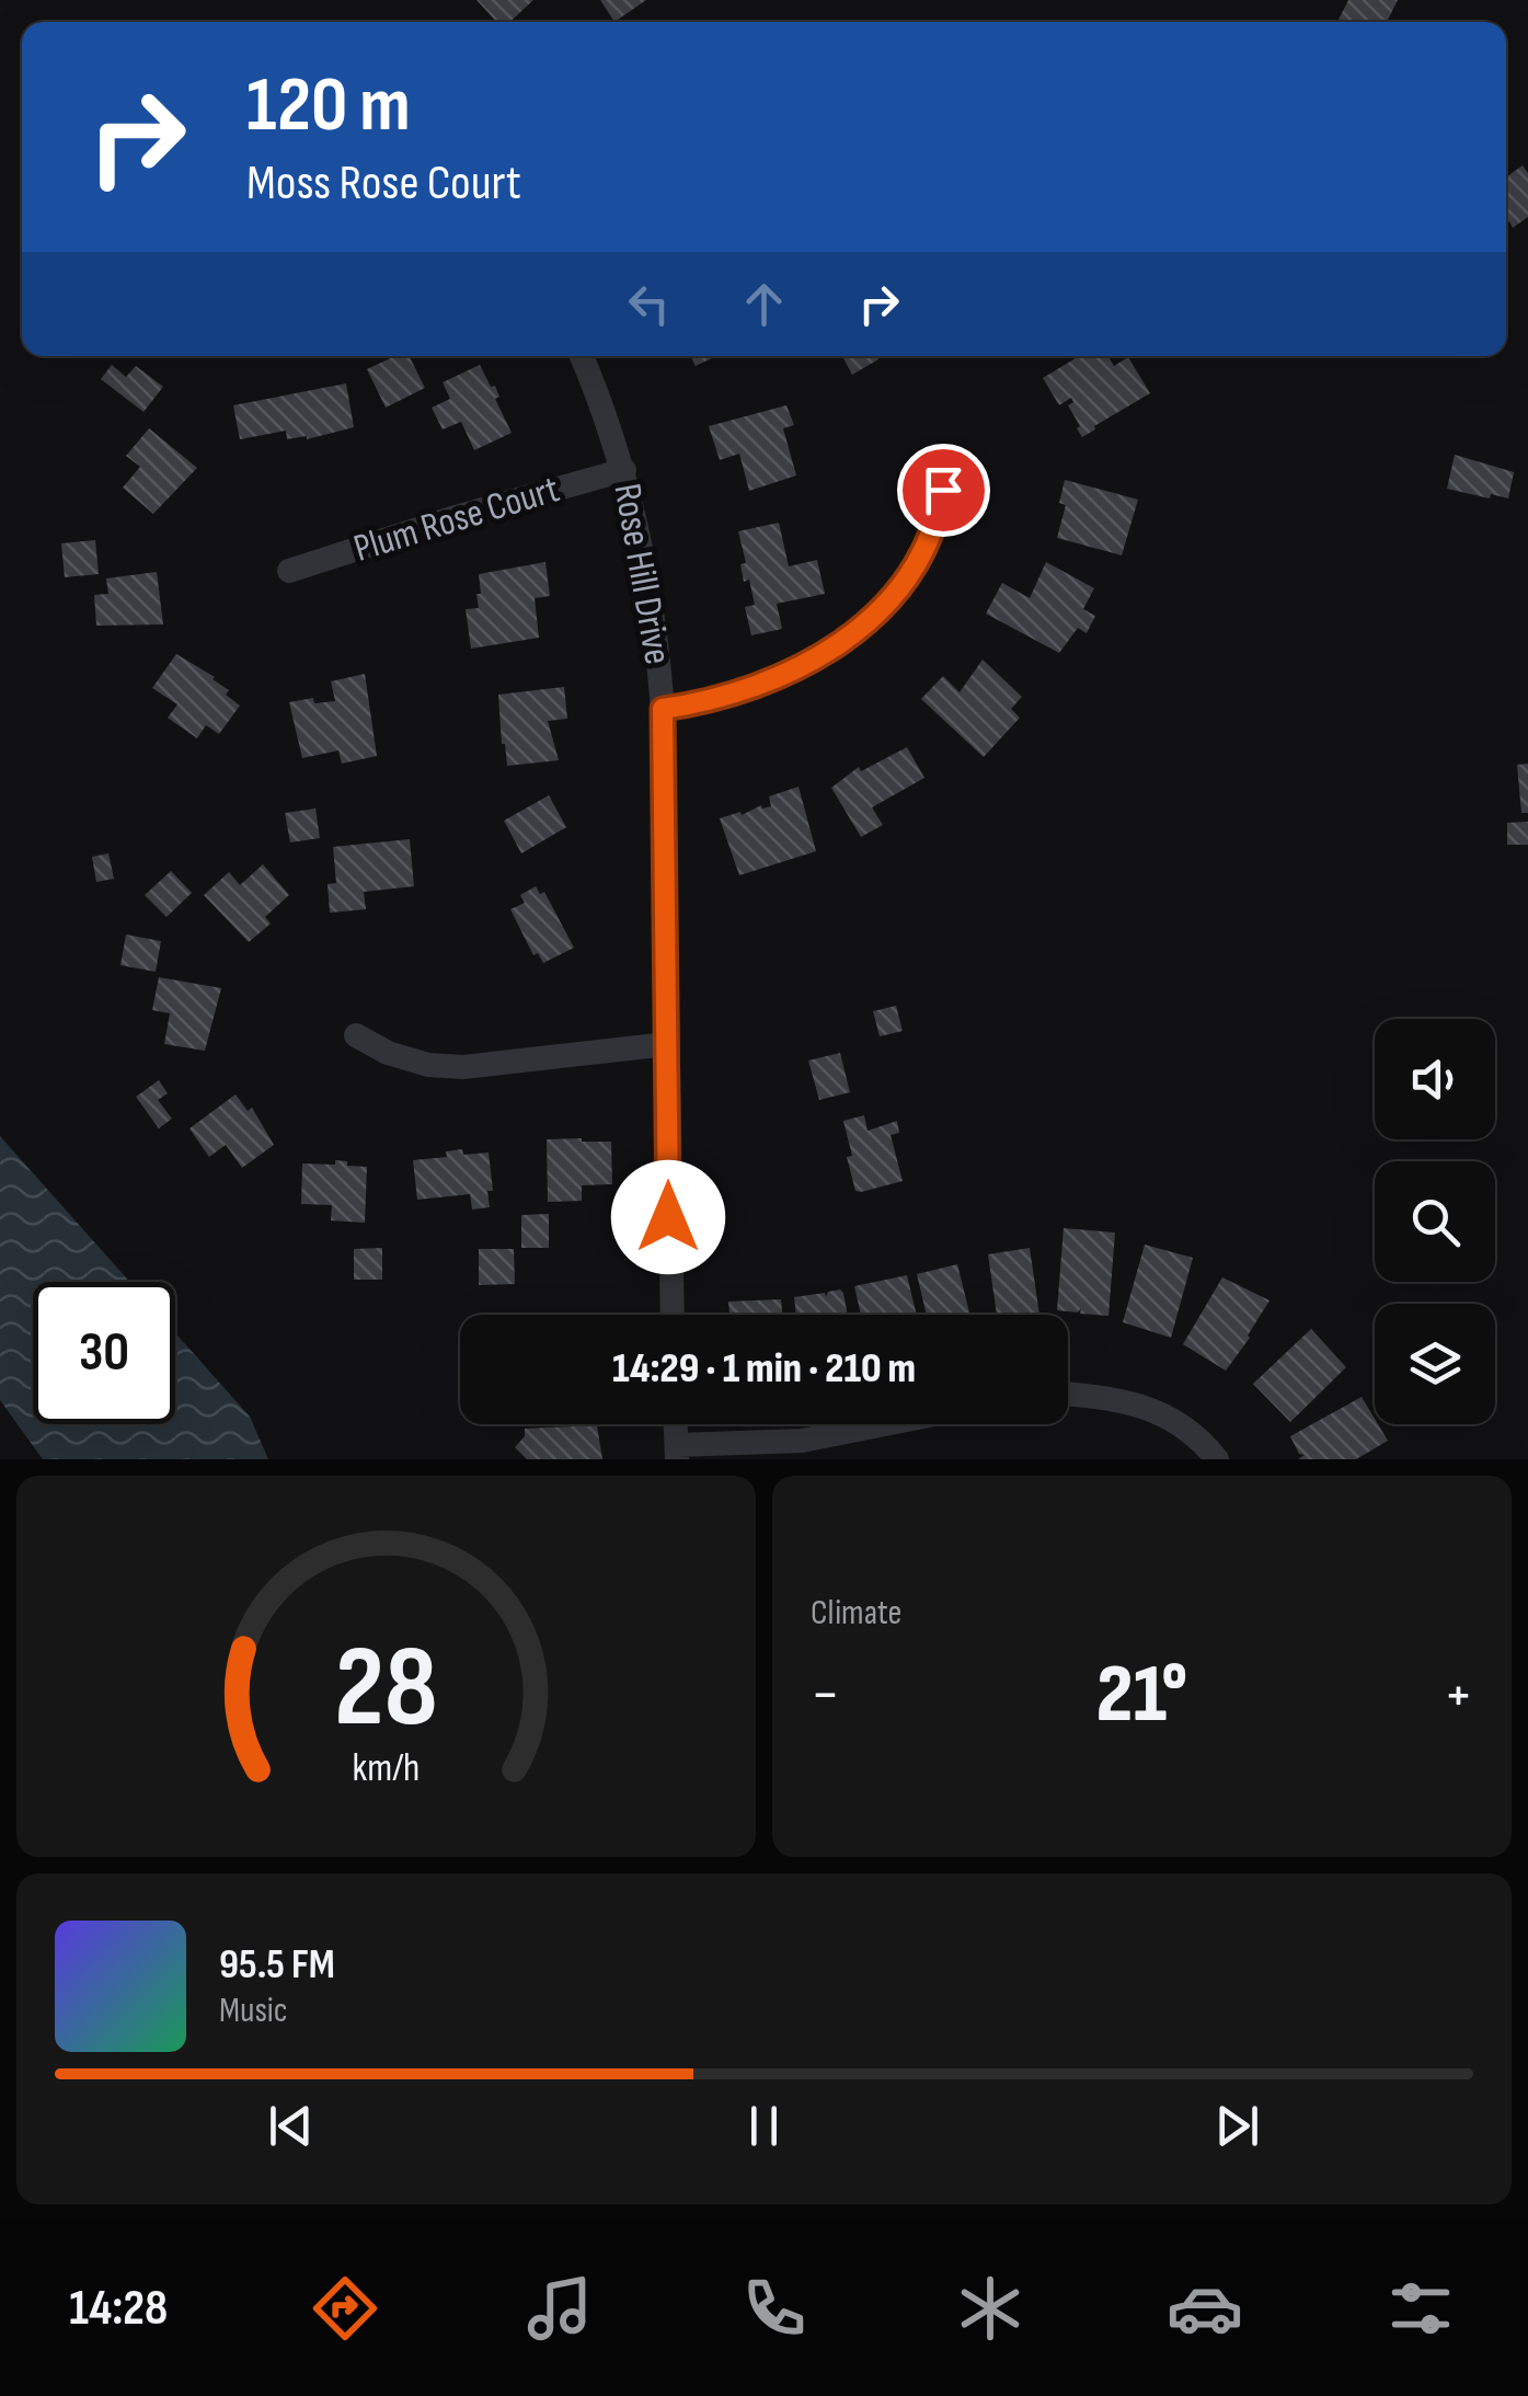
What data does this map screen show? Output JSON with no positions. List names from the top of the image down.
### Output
{
  "streets": {
    "street": ["Plum Rose Court", "Rose Hill Drive"]
  },
  "crossings": [
    ["Plum Rose Court", "Rose Hill Drive"]
  ],
  "page": {
    "turn": ["120 m", "Moss Rose Court"],
    "limit": "30",
    "trip": "14:29 · 1 min · 210 m",
    "tile": "Climate",
    "heat": ["−", "21°", "+"],
    "song": ["95.5 FM", "Music"],
    "tabs": "14:28",
    "gauge": ["28", "km/h"]
  }
}
